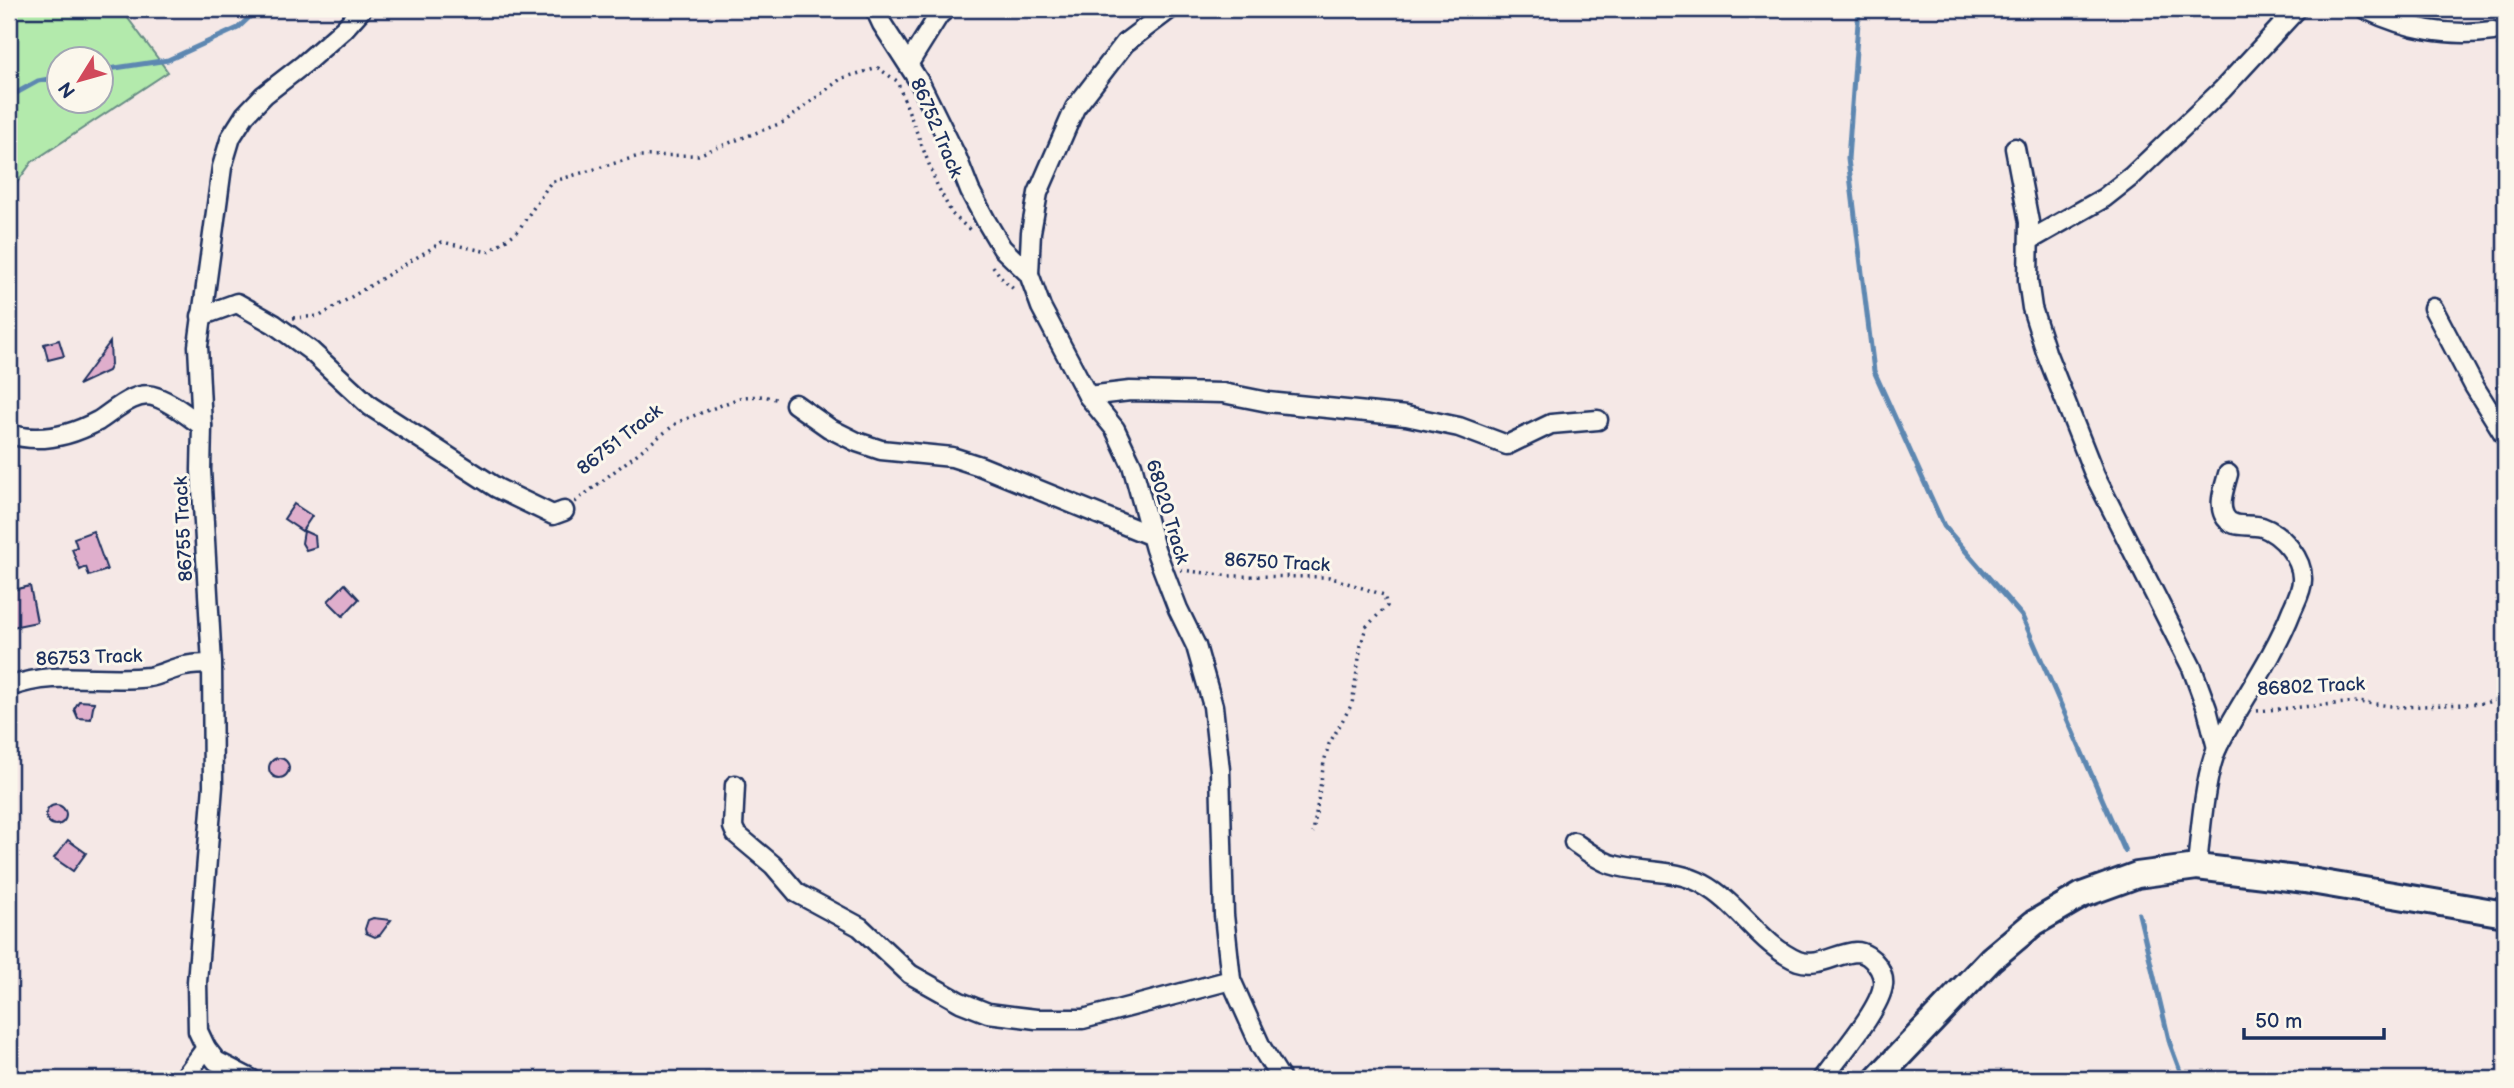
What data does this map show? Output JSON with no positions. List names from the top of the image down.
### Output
{
  "streets": {
    "street": [
      "68020 Track",
      "86755 Track",
      "86753 Track",
      "86802 Track"
    ],
    "path": ["86752 Track", "86751 Track", "86750 Track"]
  },
  "crossings": [
    ["68020 Track", "86750 Track"],
    ["86755 Track", "86753 Track"]
  ],
  "scale_bar": "50 m",
  "north": "bottom left"
}
